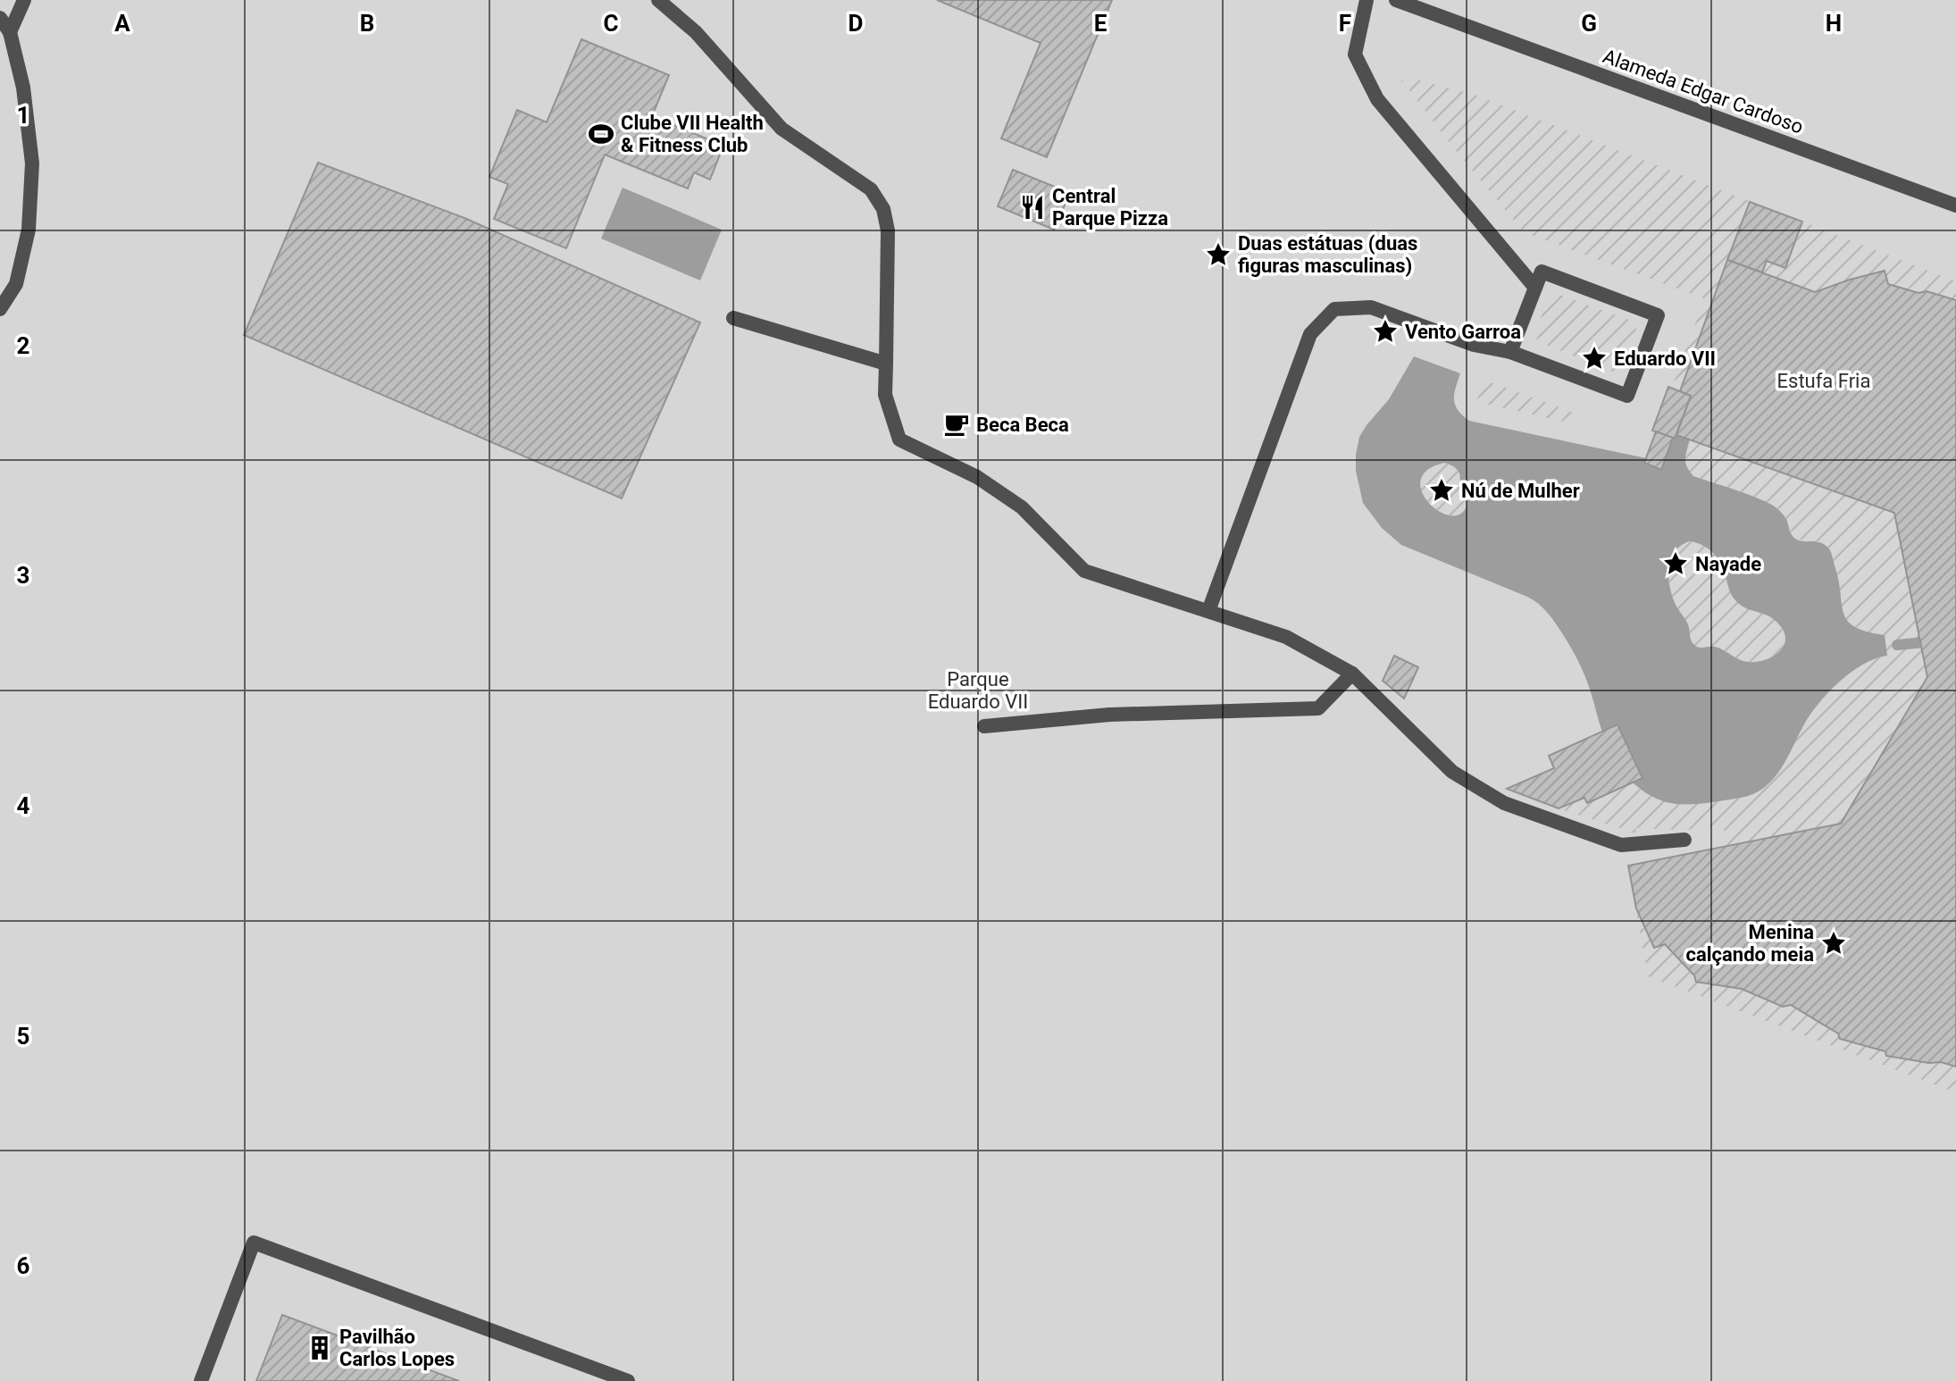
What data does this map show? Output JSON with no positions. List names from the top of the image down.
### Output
{
  "streets": {
    "street": ["Alameda Edgar Cardoso"]
  },
  "parks": ["Estufa Fria", "Parque Eduardo VII"],
  "places": {
    "sports": ["Clube VII Health & Fitness Club"],
    "restaurant": ["Central Parque Pizza"],
    "place": [
      "Duas estátuas (duas figuras masculinas)",
      "Vento Garroa",
      "Eduardo VII",
      "Nú de Mulher",
      "Nayade",
      "Menina calçando meia"
    ],
    "cafe": ["Beca Beca"],
    "building": ["Pavilhão Carlos Lopes"]
  },
  "grid": {
    "columns": [
      "A",
      "B",
      "C",
      "D",
      "E",
      "F",
      "G",
      "H"
    ],
    "rows": [
      "1",
      "2",
      "3",
      "4",
      "5",
      "6"
    ]
  }
}
